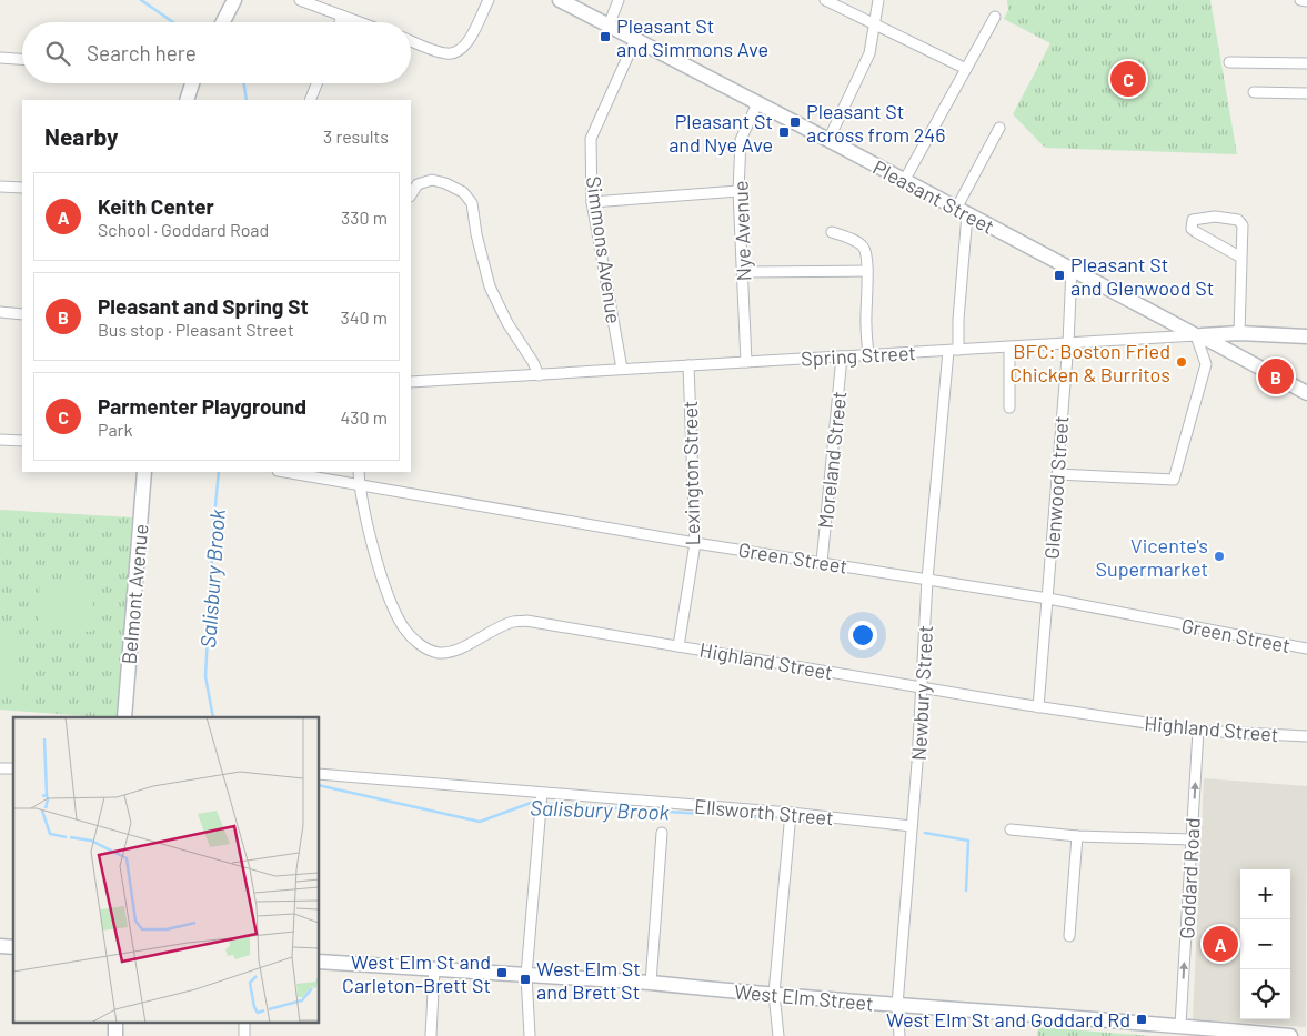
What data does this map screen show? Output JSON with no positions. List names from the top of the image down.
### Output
{
  "streets": {
    "street": [
      "Pleasant Street",
      "Nye Avenue",
      "Simmons Avenue",
      "Spring Street",
      "Moreland Street",
      "Lexington Street",
      "Glenwood Street",
      "Green Street",
      "Belmont Avenue",
      "Highland Street",
      "Newbury Street",
      "Ellsworth Street",
      "Goddard Road",
      "West Elm Street"
    ]
  },
  "crossings": [
    ["Pleasant Street", "Nye Avenue"],
    ["Pleasant Street", "Simmons Avenue"],
    ["Pleasant Street", "Spring Street"],
    ["Pleasant Street", "Glenwood Street"],
    ["Pleasant Street", "Newbury Street"],
    ["Nye Avenue", "Spring Street"],
    ["Simmons Avenue", "Spring Street"],
    ["Spring Street", "Moreland Street"],
    ["Spring Street", "Lexington Street"],
    ["Spring Street", "Glenwood Street"],
    ["Spring Street", "Newbury Street"],
    ["Moreland Street", "Green Street"],
    ["Lexington Street", "Green Street"],
    ["Lexington Street", "Highland Street"],
    ["Glenwood Street", "Green Street"],
    ["Glenwood Street", "Highland Street"],
    ["Green Street", "Highland Street"],
    ["Green Street", "Newbury Street"],
    ["Highland Street", "Newbury Street"],
    ["Highland Street", "Goddard Road"],
    ["Newbury Street", "Ellsworth Street"],
    ["Newbury Street", "West Elm Street"],
    ["Goddard Road", "West Elm Street"]
  ],
  "one_way": ["Goddard Road"],
  "water": ["Salisbury Brook"],
  "places": {
    "transit": [
      "Pleasant St and Simmons Ave",
      "Pleasant St across from 246",
      "Pleasant St and Nye Ave",
      "Pleasant St and Glenwood St",
      "West Elm St and Carleton-Brett St",
      "West Elm St and Brett St",
      "West Elm St and Goddard Rd"
    ],
    "other": ["BFC: Boston Fried Chicken & Burritos", "Vicente's Supermarket"]
  },
  "page": {
    "search": "Search here",
    "pins": ["C", "B", "A"],
    "heading": ["Nearby", "3 results"],
    "list": [
      {
        "mark": "A",
        "name": "Keith Center",
        "note": "School · Goddard Road",
        "value": "330 m"
      },
      {
        "mark": "B",
        "name": "Pleasant and Spring St",
        "note": "Bus stop · Pleasant Street",
        "value": "340 m"
      },
      {
        "mark": "C",
        "name": "Parmenter Playground",
        "note": "Park",
        "value": "430 m"
      }
    ],
    "map_buttons": ["+", "−"]
  }
}
